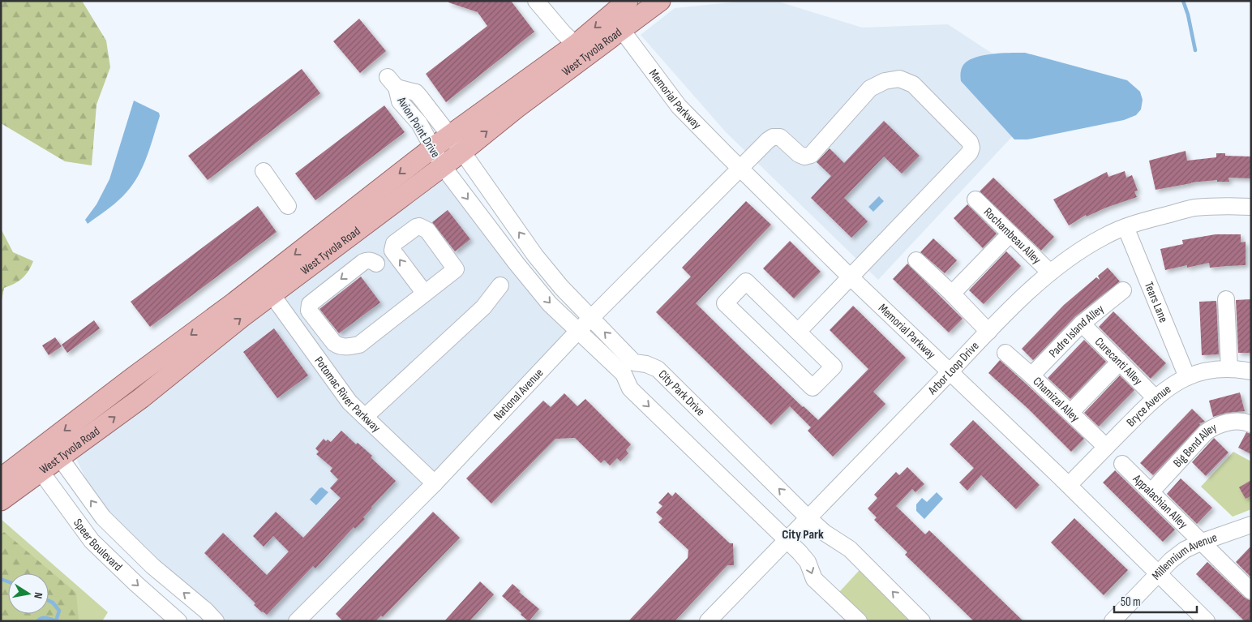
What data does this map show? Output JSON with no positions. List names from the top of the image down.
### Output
{
  "streets": {
    "main road": ["West Tyvola Road"],
    "street": [
      "Memorial Parkway",
      "Avion Point Drive",
      "Rochambeau Alley",
      "Tears Lane",
      "Padre Island Alley",
      "Curecanti Alley",
      "Arbor Loop Drive",
      "City Park Drive",
      "Potomac River Parkway",
      "National Avenue",
      "Chamizal Alley",
      "Bryce Avenue",
      "Big Bend Alley",
      "Appalachian Alley",
      "Speer Boulevard",
      "Millennium Avenue"
    ]
  },
  "crossings": [
    ["West Tyvola Road", "Memorial Parkway"],
    ["West Tyvola Road", "Avion Point Drive"],
    ["West Tyvola Road", "City Park Drive"],
    ["West Tyvola Road", "Potomac River Parkway"],
    ["West Tyvola Road", "Speer Boulevard"],
    ["Memorial Parkway", "Arbor Loop Drive"],
    ["Memorial Parkway", "National Avenue"],
    ["Memorial Parkway", "Bryce Avenue"],
    ["Memorial Parkway", "Millennium Avenue"],
    ["Avion Point Drive", "City Park Drive"],
    ["Rochambeau Alley", "Arbor Loop Drive"],
    ["Tears Lane", "Arbor Loop Drive"],
    ["Tears Lane", "Bryce Avenue"],
    ["Padre Island Alley", "Curecanti Alley"],
    ["Padre Island Alley", "Chamizal Alley"],
    ["Curecanti Alley", "Bryce Avenue"],
    ["Arbor Loop Drive", "City Park Drive"],
    ["City Park Drive", "National Avenue"],
    ["Potomac River Parkway", "National Avenue"],
    ["Chamizal Alley", "Bryce Avenue"],
    ["Big Bend Alley", "Appalachian Alley"],
    ["Appalachian Alley", "Millennium Avenue"]
  ],
  "districts": ["City Park"],
  "scale_bar": "50 m",
  "north": "right"
}
